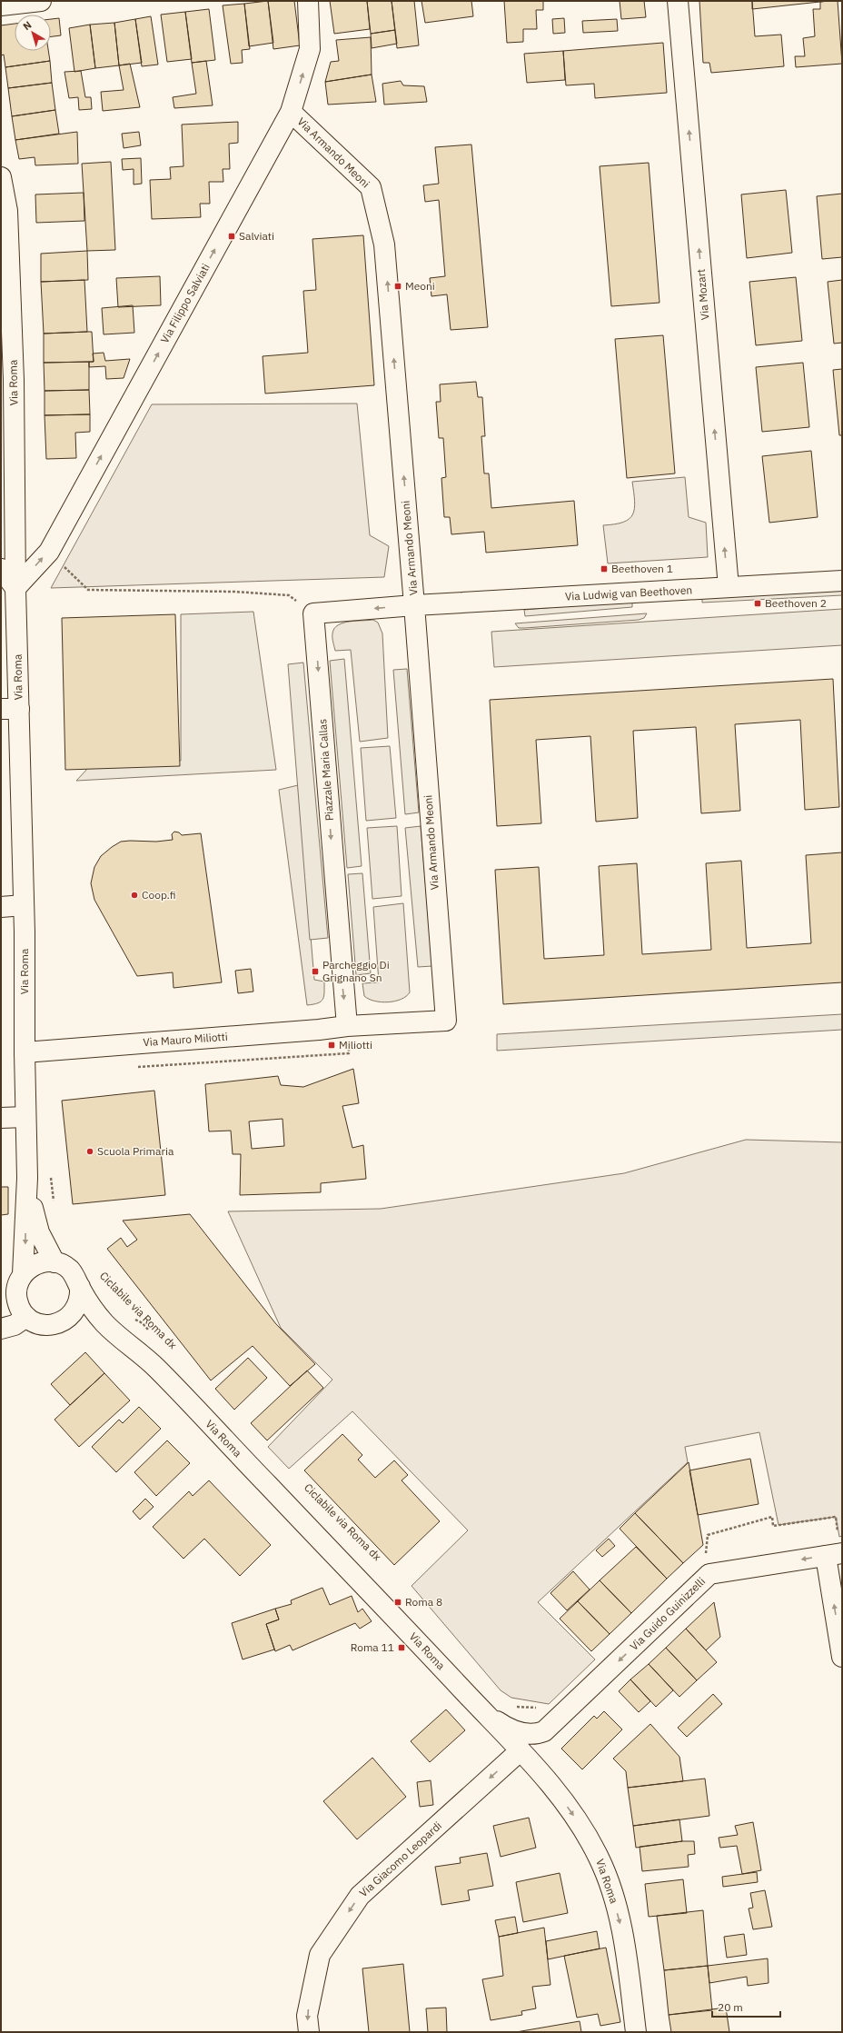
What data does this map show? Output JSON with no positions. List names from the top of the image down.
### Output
{
  "streets": {
    "street": [
      "Via Armando Meoni",
      "Via Mozart",
      "Via Filippo Salviati",
      "Via Roma",
      "Via Ludwig van Beethoven",
      "Piazzale Maria Callas",
      "Via Mauro Miliotti",
      "Via Guido Guinizzelli",
      "Via Giacomo Leopardi"
    ],
    "path": ["Ciclabile via Roma dx"]
  },
  "crossings": [
    ["Via Armando Meoni", "Via Filippo Salviati"],
    ["Via Armando Meoni", "Via Ludwig van Beethoven"],
    ["Via Armando Meoni", "Via Mauro Miliotti"],
    ["Via Mozart", "Via Ludwig van Beethoven"],
    ["Via Filippo Salviati", "Via Roma"],
    ["Via Roma", "Via Mauro Miliotti"],
    ["Via Roma", "Via Guido Guinizzelli"],
    ["Via Roma", "Via Giacomo Leopardi"],
    ["Piazzale Maria Callas", "Via Mauro Miliotti"]
  ],
  "one_way": [
    "Via Armando Meoni",
    "Via Mozart",
    "Via Filippo Salviati",
    "Piazzale Maria Callas",
    "Via Guido Guinizzelli",
    "Via Giacomo Leopardi"
  ],
  "places": {
    "transit": [
      "Salviati",
      "Meoni",
      "Beethoven 1",
      "Beethoven 2",
      "Parcheggio Di Grignano Sn",
      "Miliotti",
      "Roma 8",
      "Roma 11"
    ],
    "other": ["Coop.fi", "Scuola Primaria"]
  },
  "scale_bar": "20 m",
  "north": "top left"
}
